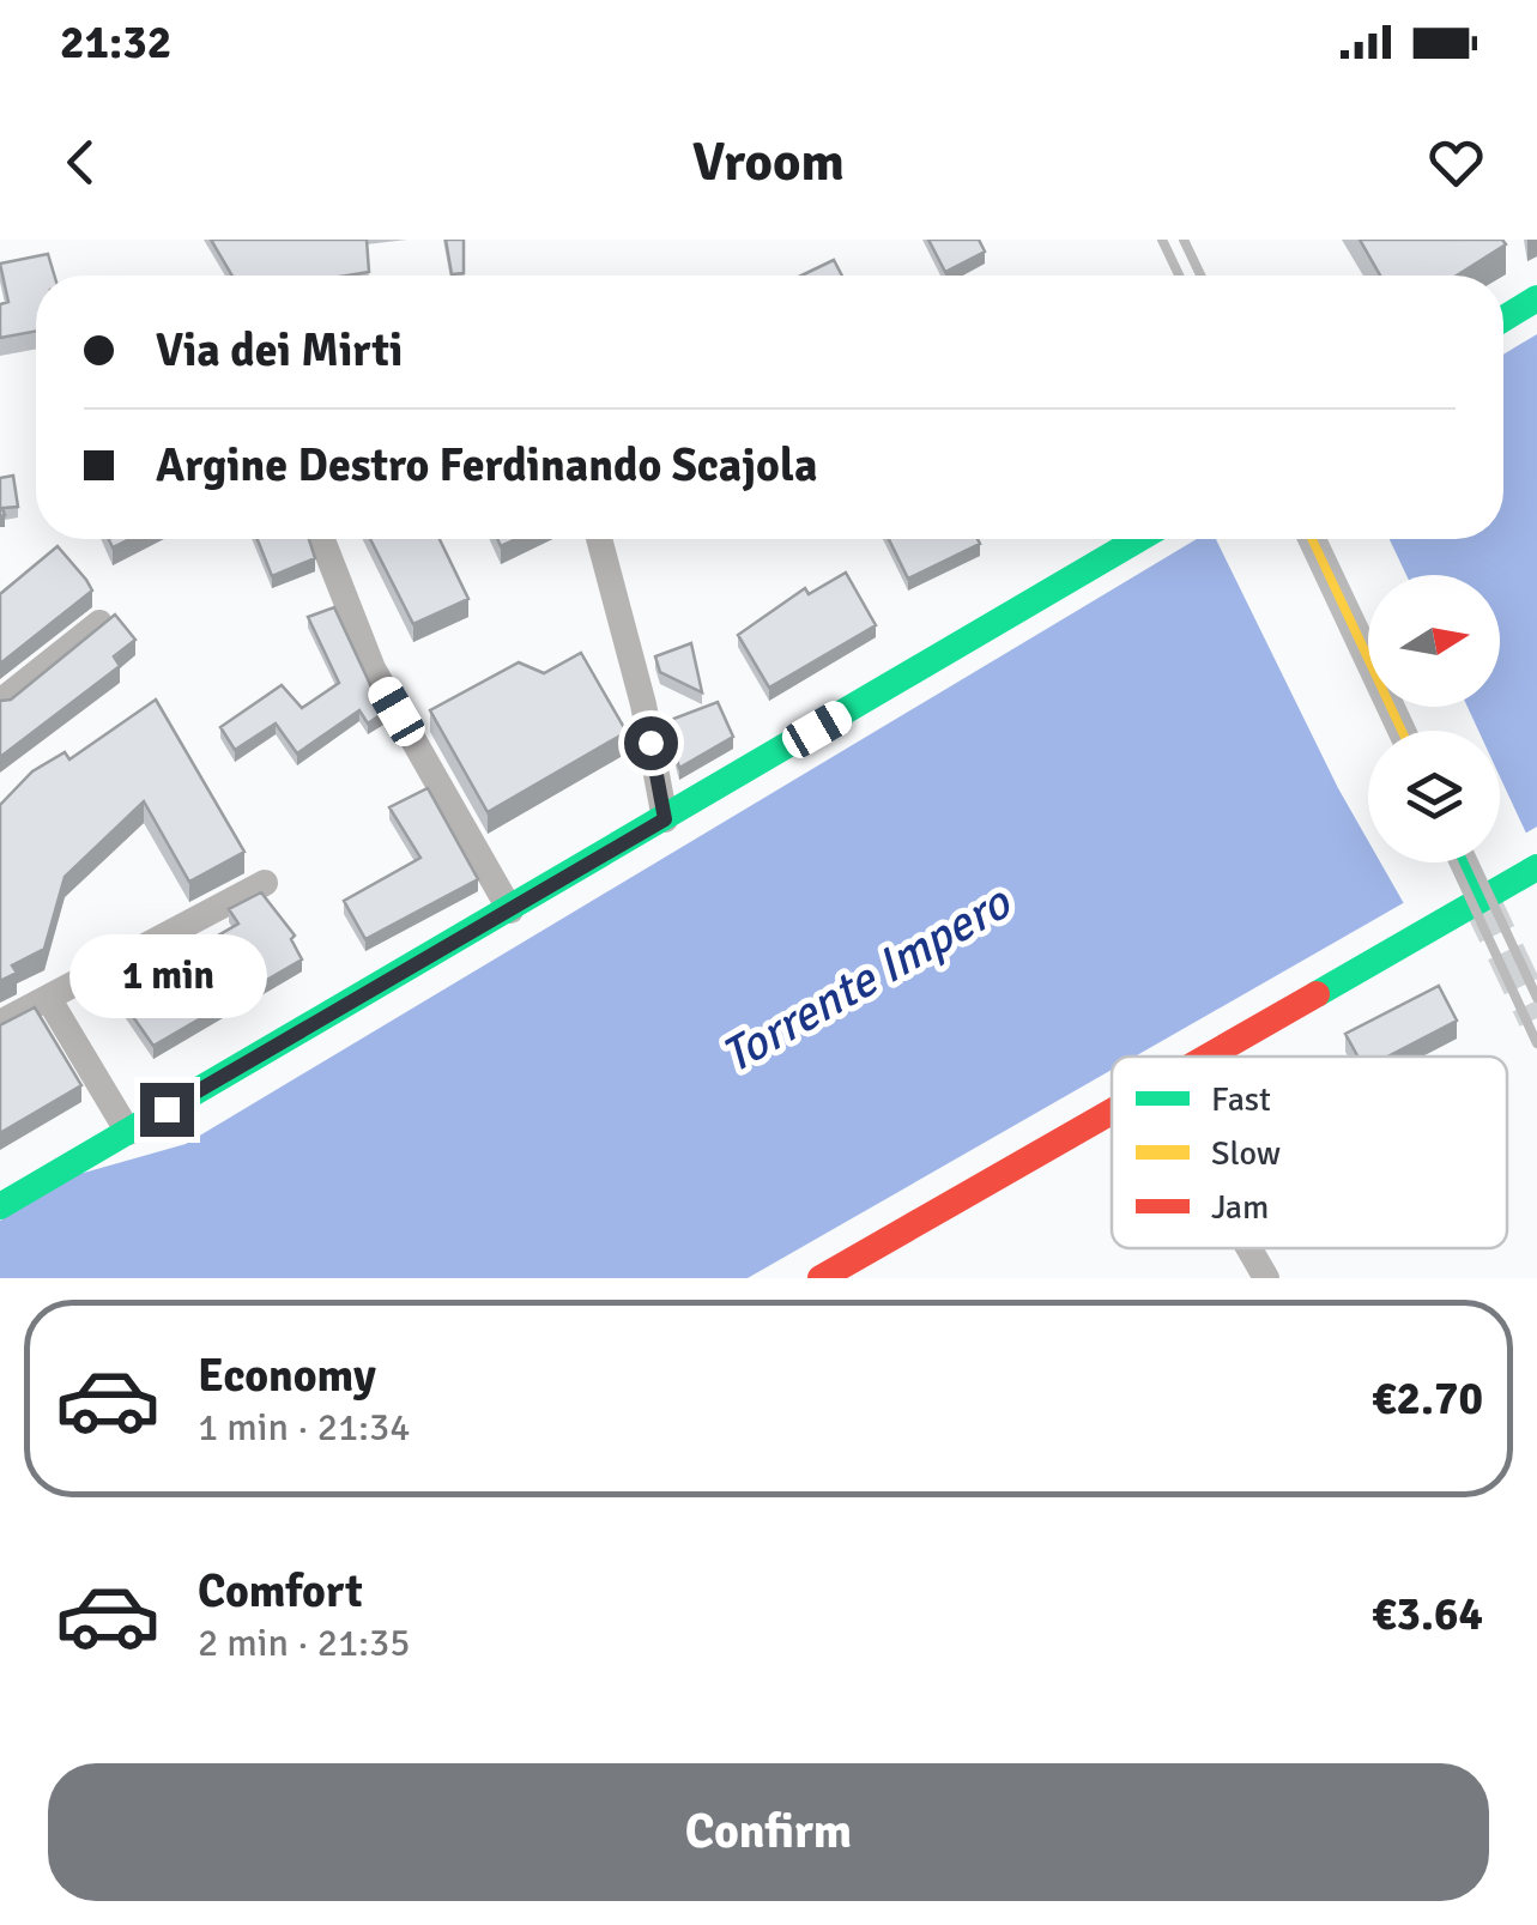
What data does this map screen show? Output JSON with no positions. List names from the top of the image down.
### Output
{
  "water": ["Torrente Impero"],
  "legend": ["Fast", "Slow", "Jam"],
  "north": "right",
  "page": {
    "status": "21:32",
    "header": "Vroom",
    "banner": ["Via dei Mirti", "Argine Destro Ferdinando Scajola"],
    "bubble": "1 min",
    "list": [
      {
        "name": "Economy",
        "note": "1 min · 21:34",
        "value": "€2.70"
      },
      {
        "name": "Comfort",
        "note": "2 min · 21:35",
        "value": "€3.64"
      }
    ],
    "buttons": "Confirm"
  }
}
